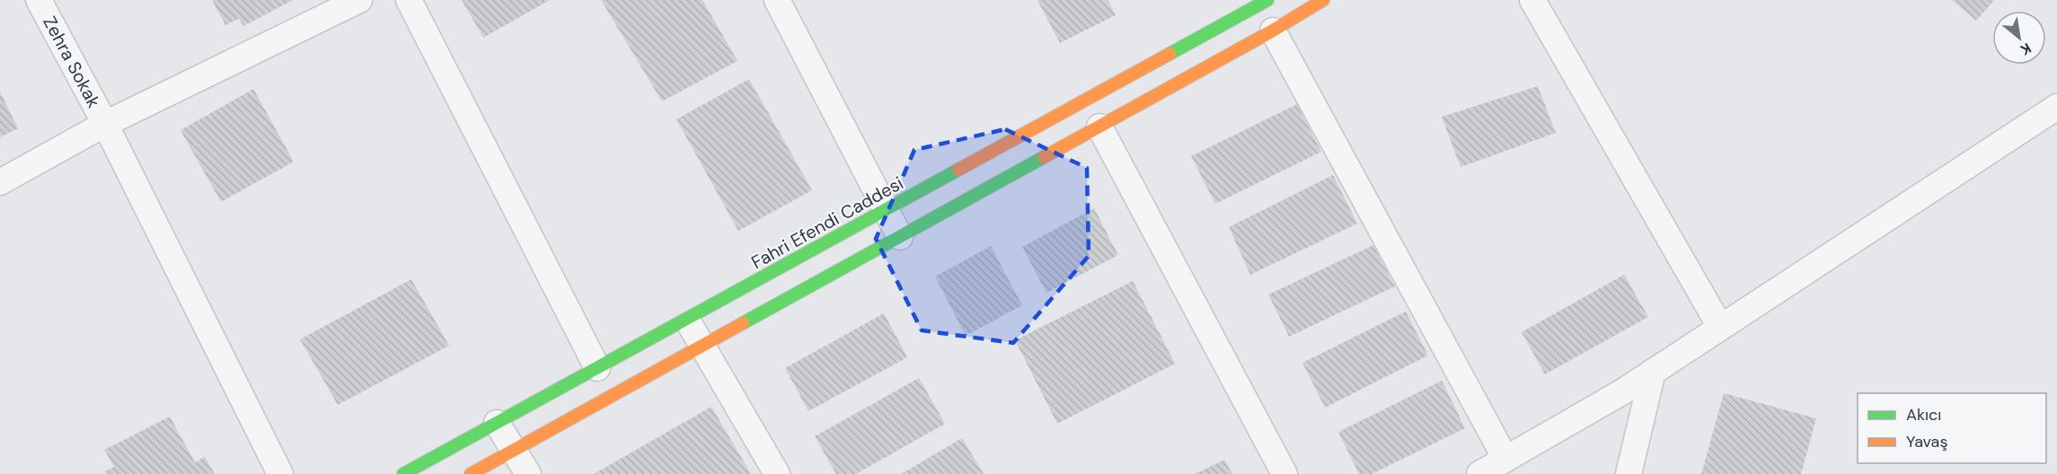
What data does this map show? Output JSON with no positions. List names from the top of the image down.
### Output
{
  "streets": {
    "street": ["Zehra Sokak", "Fahri Efendi Caddesi"]
  },
  "legend": ["Akıcı", "Yavaş"],
  "north": "bottom right"
}
